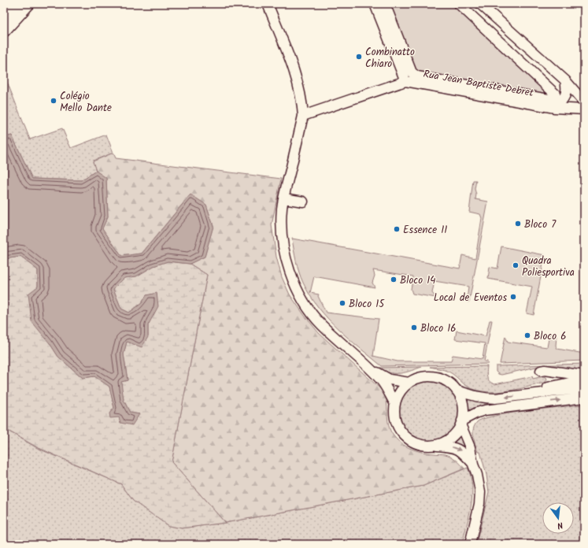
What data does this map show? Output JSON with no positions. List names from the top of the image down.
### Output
{
  "streets": {
    "street": ["Rua Jean Baptiste Debret"]
  },
  "places": [
    "Combinatto Chiaro",
    "Colégio Mello Dante",
    "Bloco 7",
    "Essence II",
    "Quadra Poliesportiva",
    "Bloco 14",
    "Local de Eventos",
    "Bloco 15",
    "Bloco 16",
    "Bloco 6"
  ],
  "north": "bottom"
}
